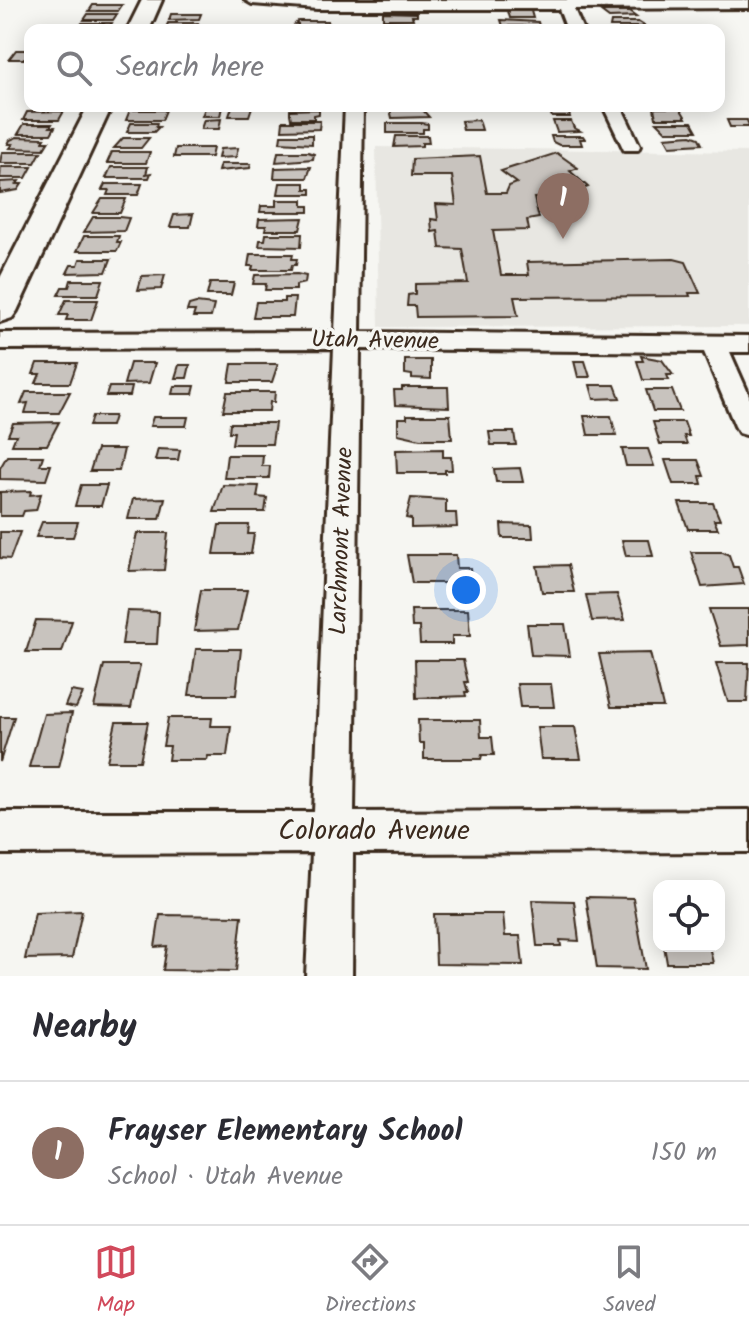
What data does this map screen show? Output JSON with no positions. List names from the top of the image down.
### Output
{
  "streets": {
    "street": ["Utah Avenue", "Larchmont Avenue", "Colorado Avenue"]
  },
  "crossings": [
    ["Utah Avenue", "Larchmont Avenue"],
    ["Larchmont Avenue", "Colorado Avenue"]
  ],
  "page": {
    "search": "Search here",
    "pins": "1",
    "heading": "Nearby",
    "list": [
      {
        "mark": "1",
        "name": "Frayser Elementary School",
        "note": "School · Utah Avenue",
        "value": "150 m"
      }
    ],
    "nav": ["Map", "Directions", "Saved"]
  }
}
